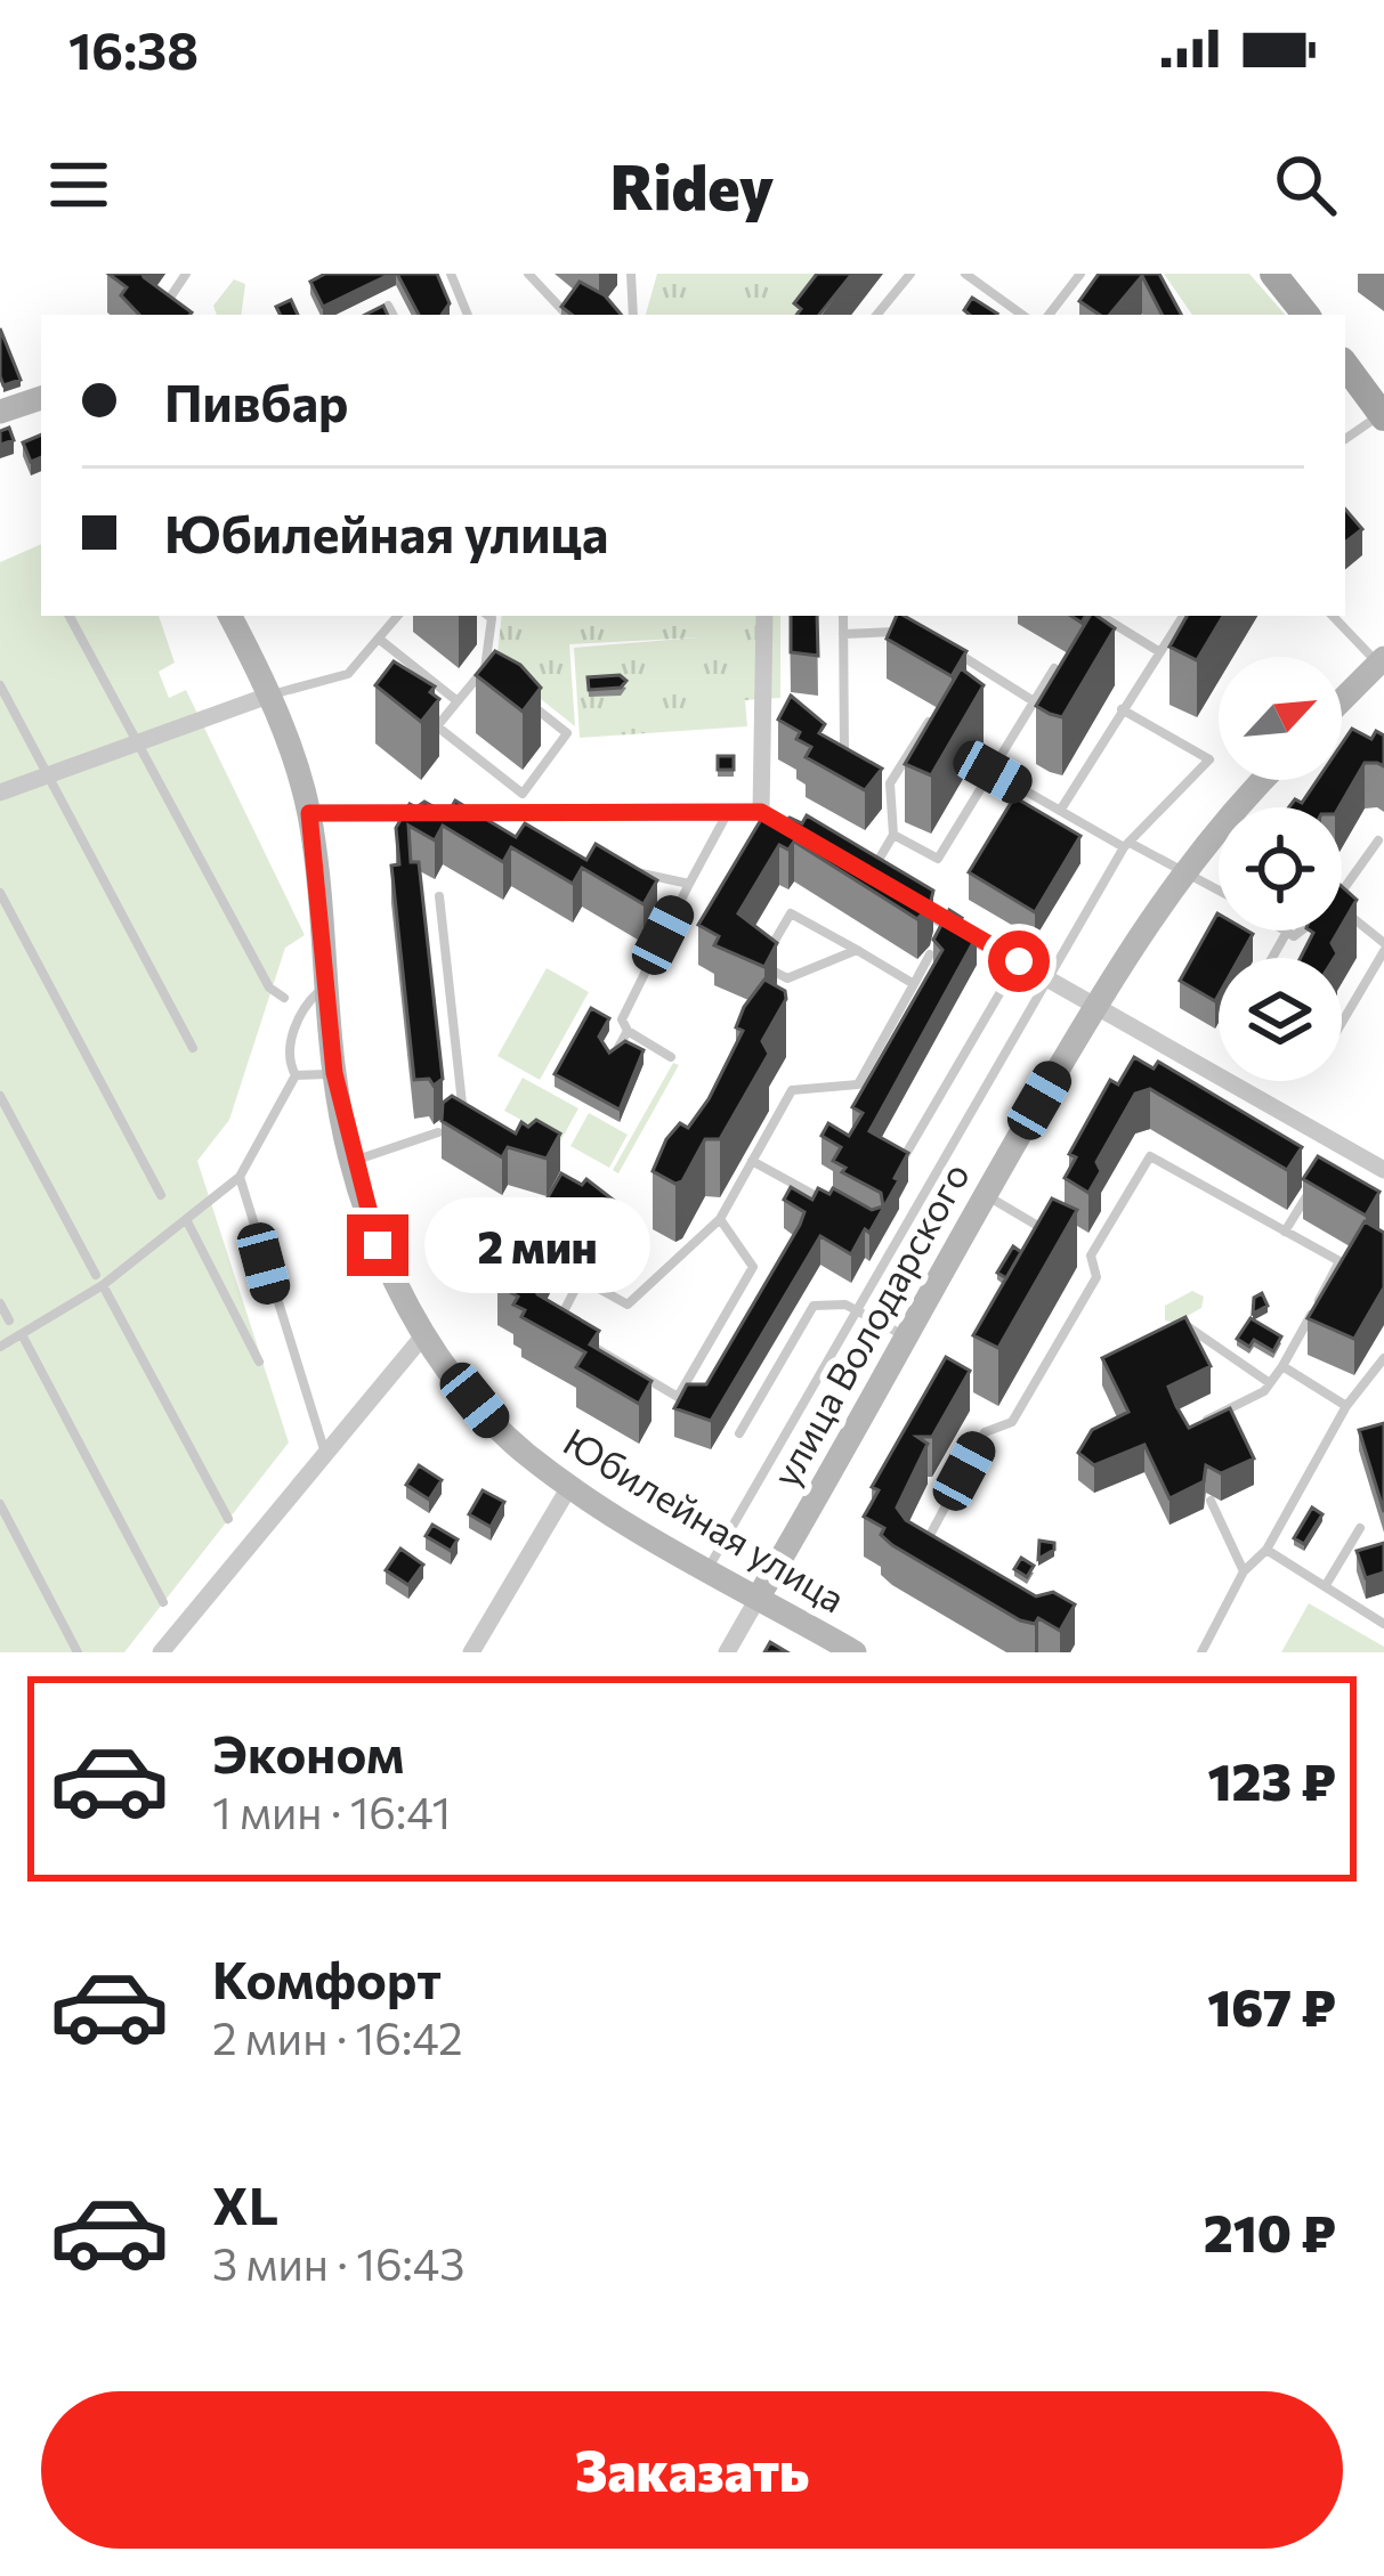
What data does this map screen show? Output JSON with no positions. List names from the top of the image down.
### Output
{
  "streets": {
    "street": ["улица Володарского", "Юбилейная улица"]
  },
  "crossings": [
    ["улица Володарского", "Юбилейная улица"]
  ],
  "north": "top right",
  "page": {
    "status": "16:38",
    "header": "Ridey",
    "banner": ["Пивбар", "Юбилейная улица"],
    "bubble": "2 мин",
    "list": [
      {
        "name": "Эконом",
        "note": "1 мин · 16:41",
        "value": "123 ₽"
      },
      {
        "name": "Комфорт",
        "note": "2 мин · 16:42",
        "value": "167 ₽"
      },
      {
        "name": "XL",
        "note": "3 мин · 16:43",
        "value": "210 ₽"
      }
    ],
    "buttons": "Заказать"
  }
}
